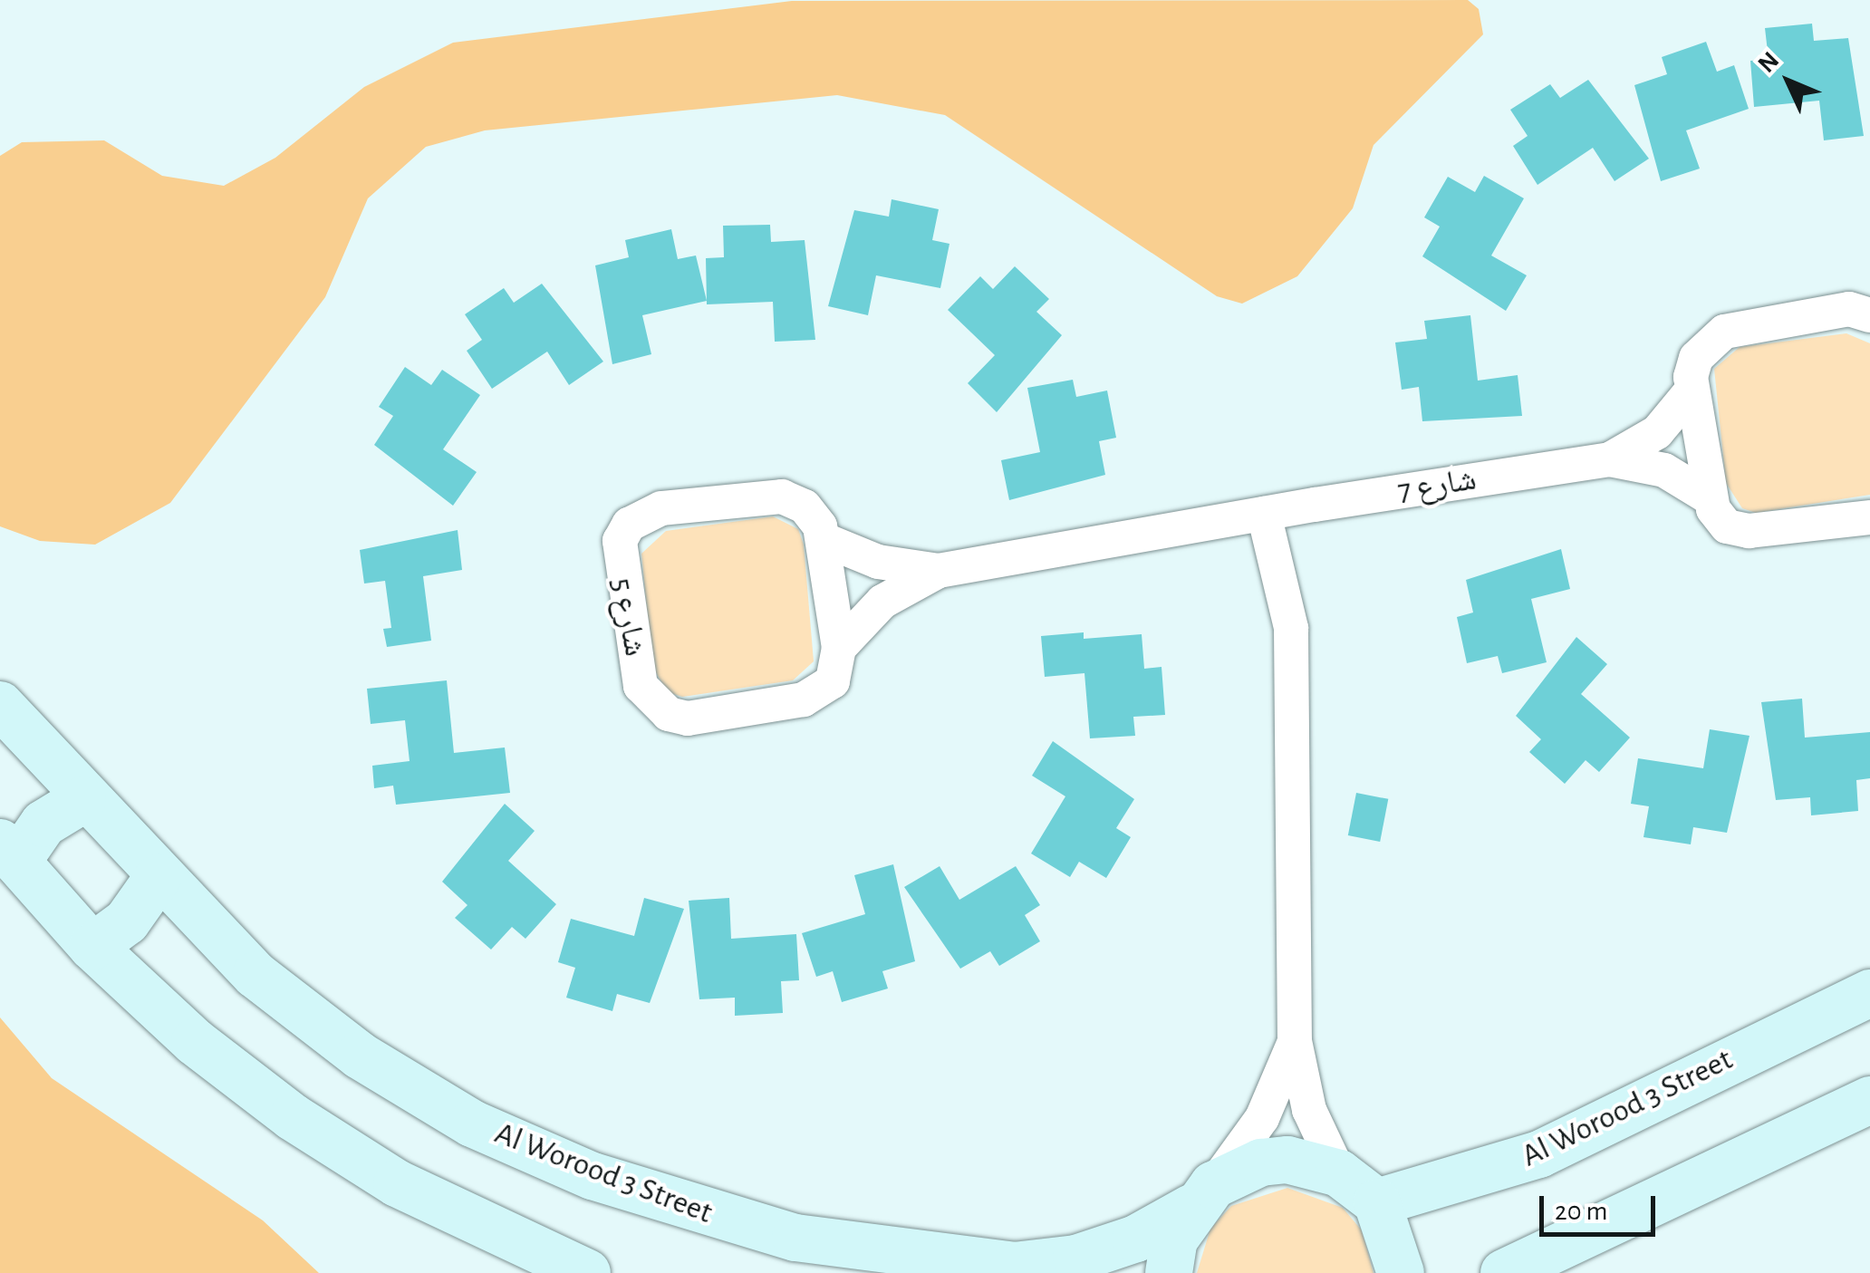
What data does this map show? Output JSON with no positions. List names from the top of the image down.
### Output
{
  "streets": {
    "street": ["شارع 7", "شارع 5", "Al Worood 3 Street"]
  },
  "crossings": [
    ["شارع 7", "شارع 5"]
  ],
  "scale_bar": "20 m",
  "north": "top left"
}
